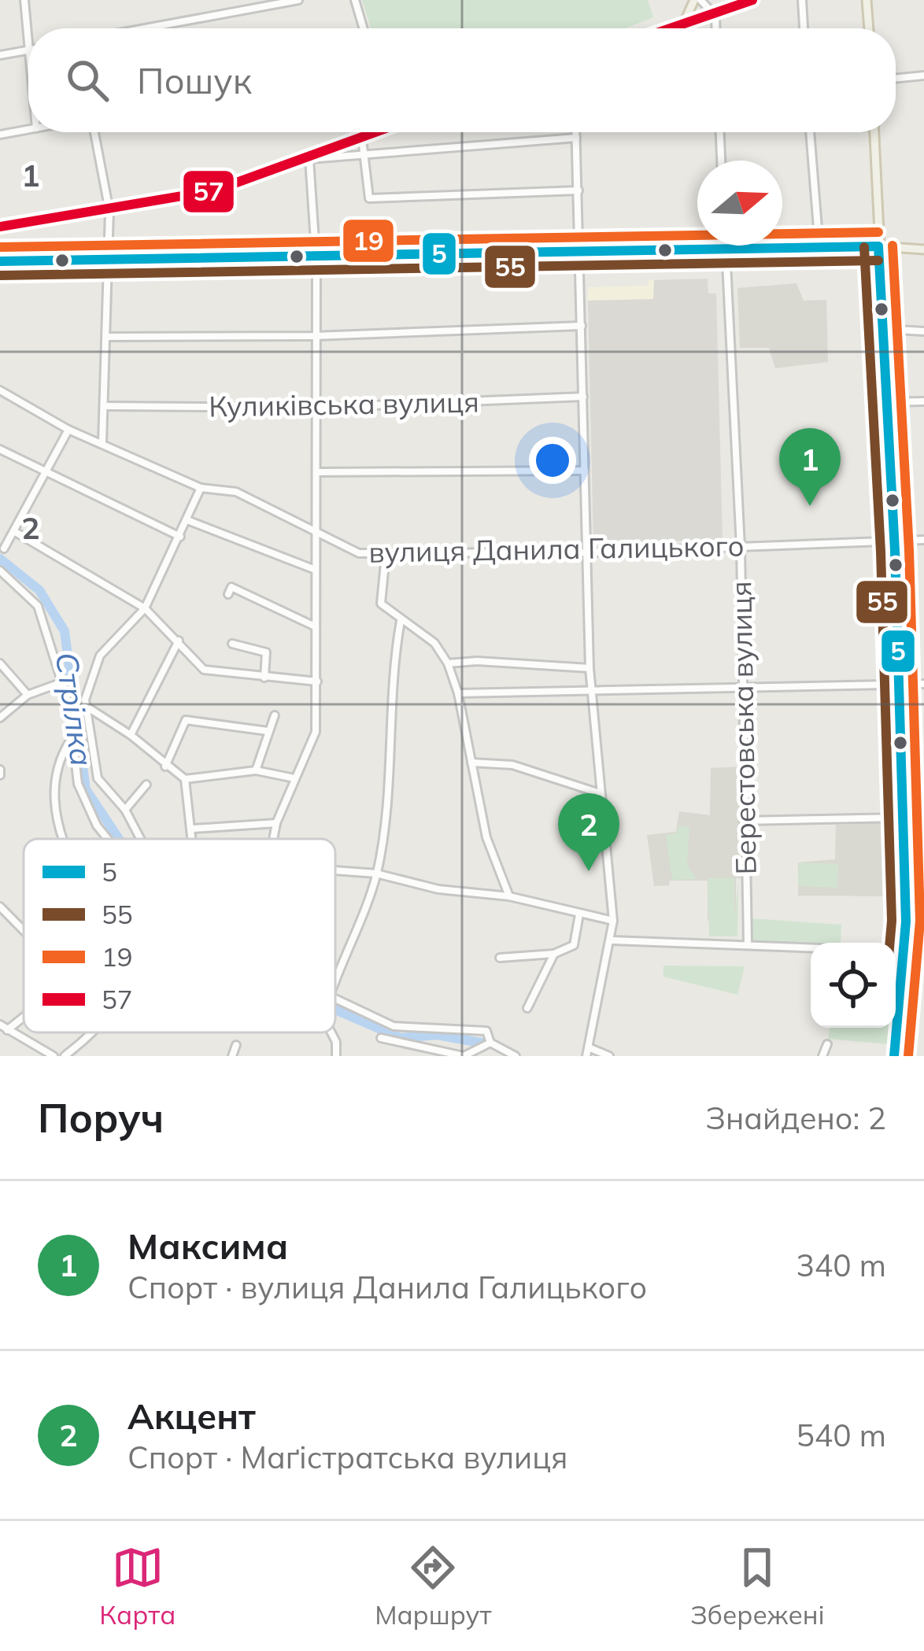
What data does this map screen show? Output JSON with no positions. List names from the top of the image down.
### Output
{
  "streets": {
    "street": ["Куликівська вулиця", "вулиця Данила Галицького", "Берестовська вулиця"]
  },
  "crossings": [
    ["вулиця Данила Галицького", "Берестовська вулиця"]
  ],
  "water": ["Стрілка"],
  "lines": [
    "transit line 57",
    "transit line 19",
    "transit line 5",
    "transit line 55"
  ],
  "legend": [
    "5",
    "55",
    "19",
    "57"
  ],
  "north": "right",
  "page": {
    "search": "Пошук",
    "pins": ["1", "2"],
    "heading": ["Поруч", "Знайдено: 2"],
    "list": [
      {
        "mark": "1",
        "name": "Максима",
        "note": "Спорт · вулиця Данила Галицького",
        "value": "340 m"
      },
      {
        "mark": "2",
        "name": "Акцент",
        "note": "Спорт · Маґістратська вулиця",
        "value": "540 m"
      }
    ],
    "nav": ["Карта", "Маршрут", "Збережені"]
  },
  "grid": {
    "rows": ["1", "2"]
  }
}
